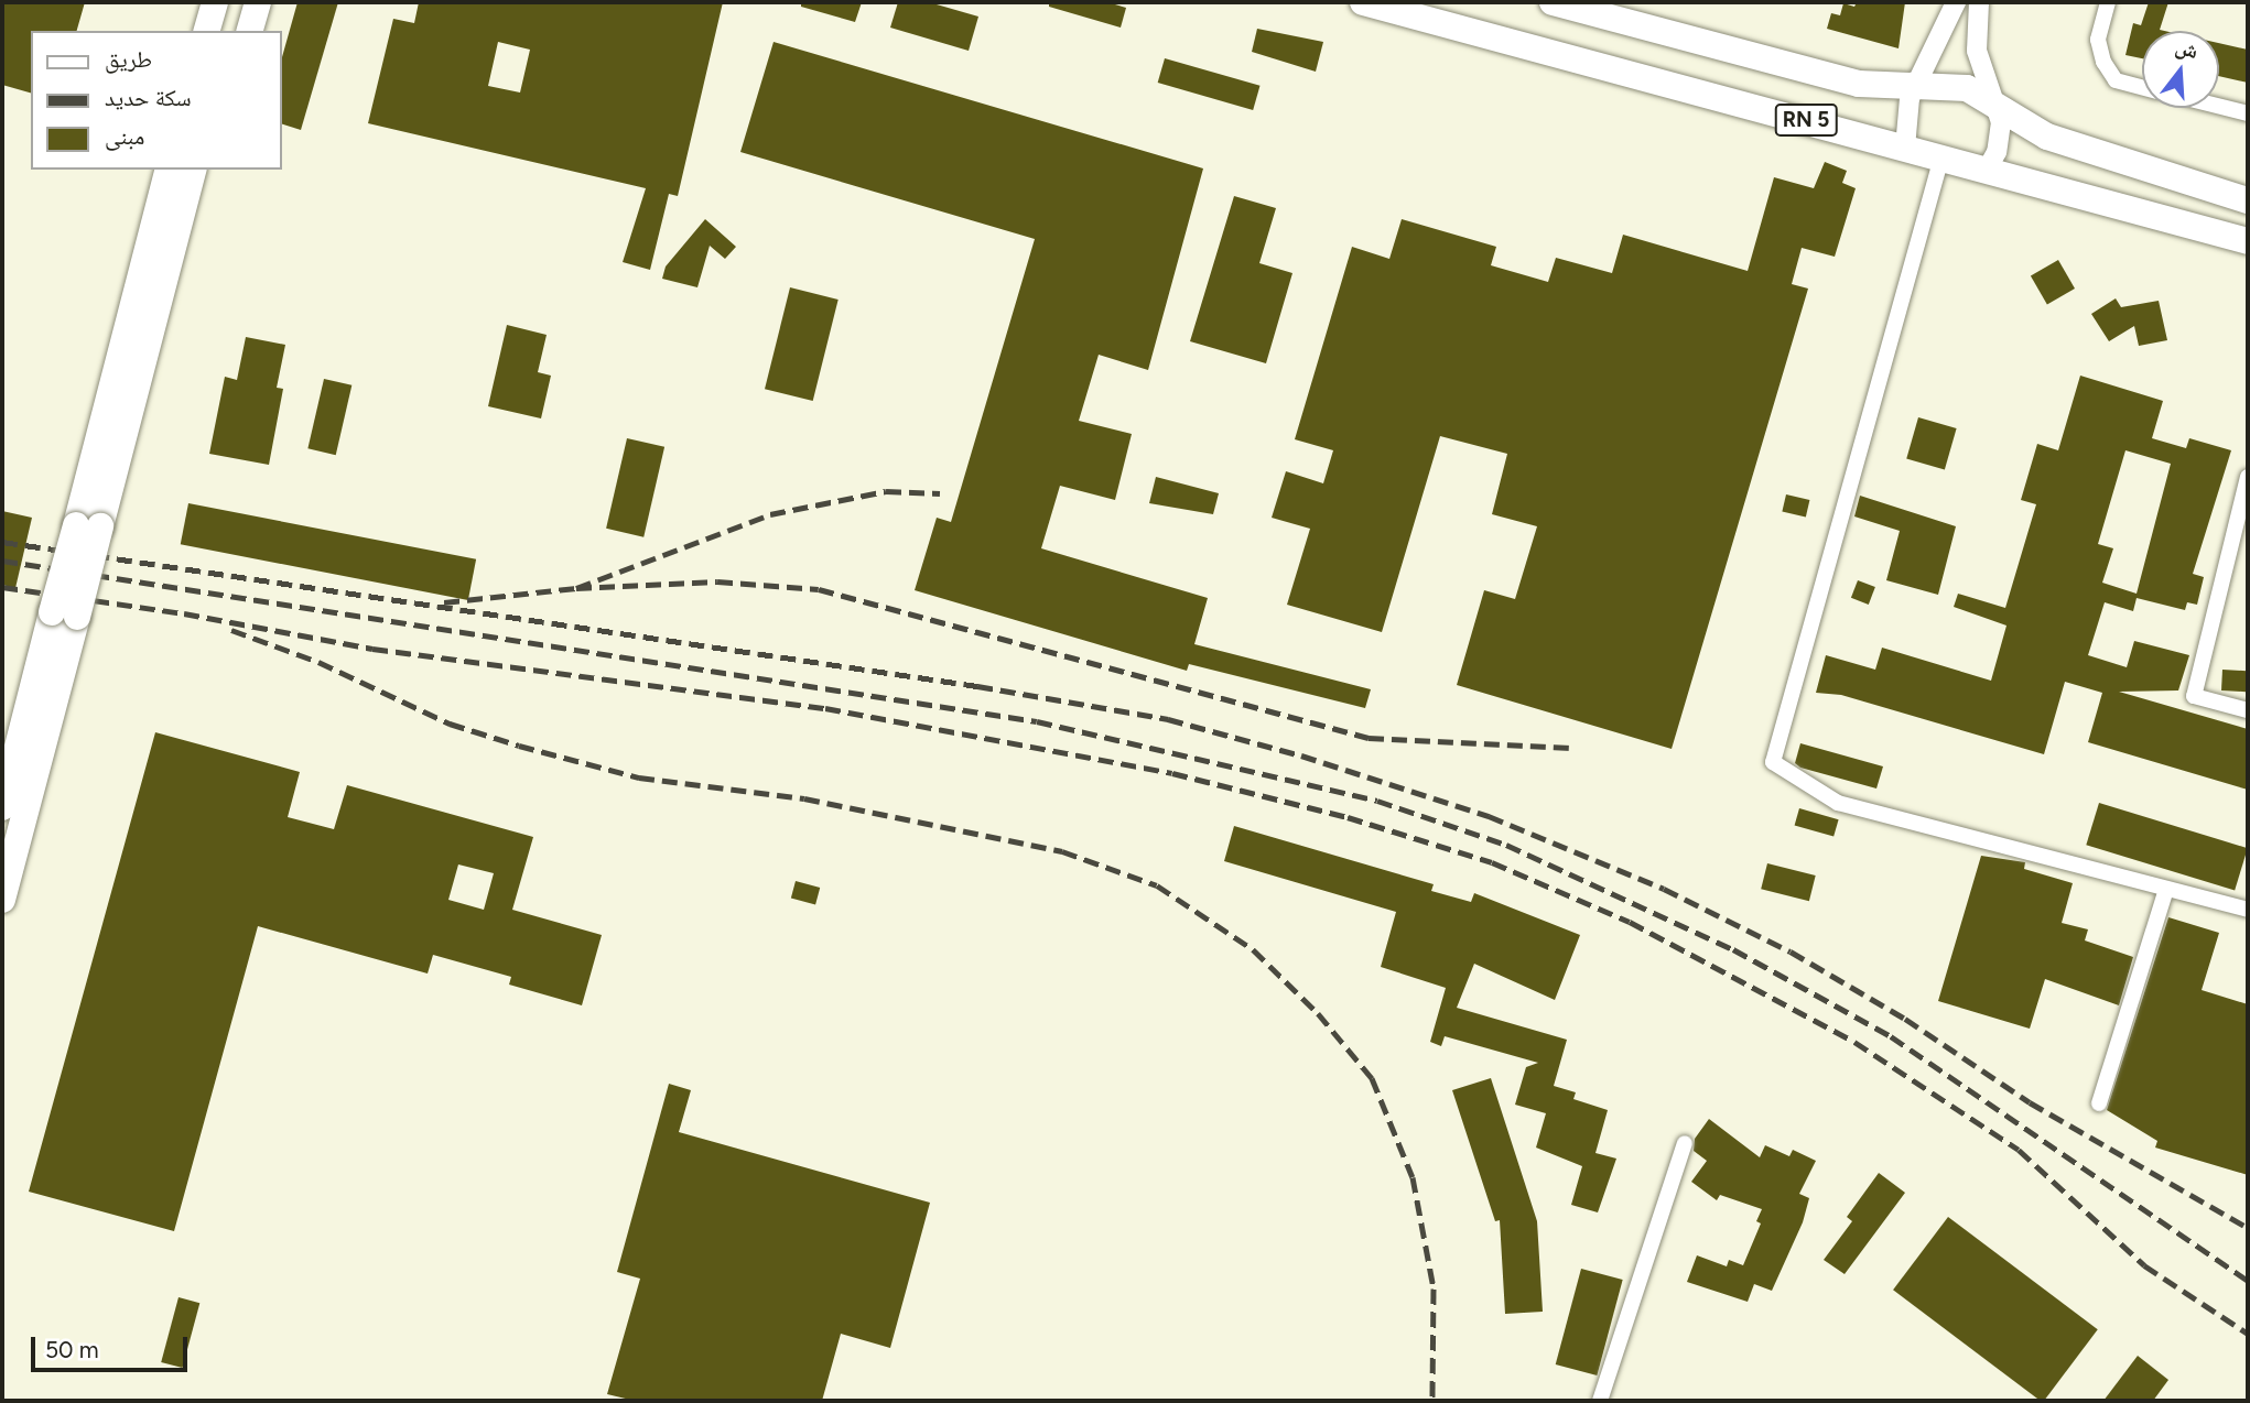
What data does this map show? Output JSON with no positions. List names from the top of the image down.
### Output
{
  "streets": {
    "highway": ["RN 5"]
  },
  "legend": ["طريق", "سكة حديد", "مبنى"],
  "scale_bar": "50 m",
  "north": "top"
}
